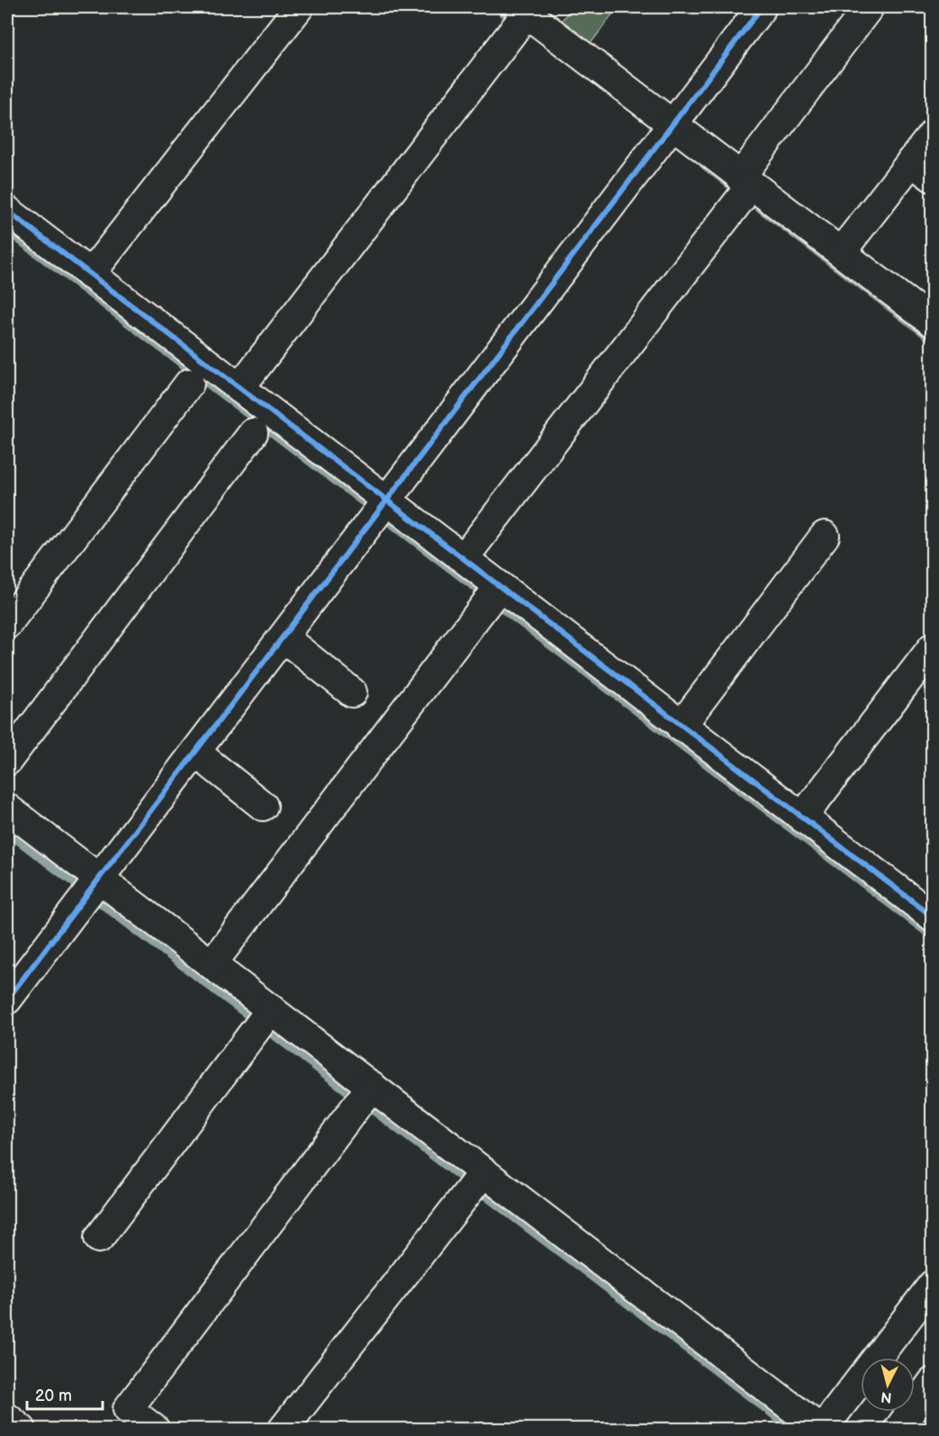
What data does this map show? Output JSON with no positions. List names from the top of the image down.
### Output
{
  "scale_bar": "20 m",
  "north": "bottom"
}
